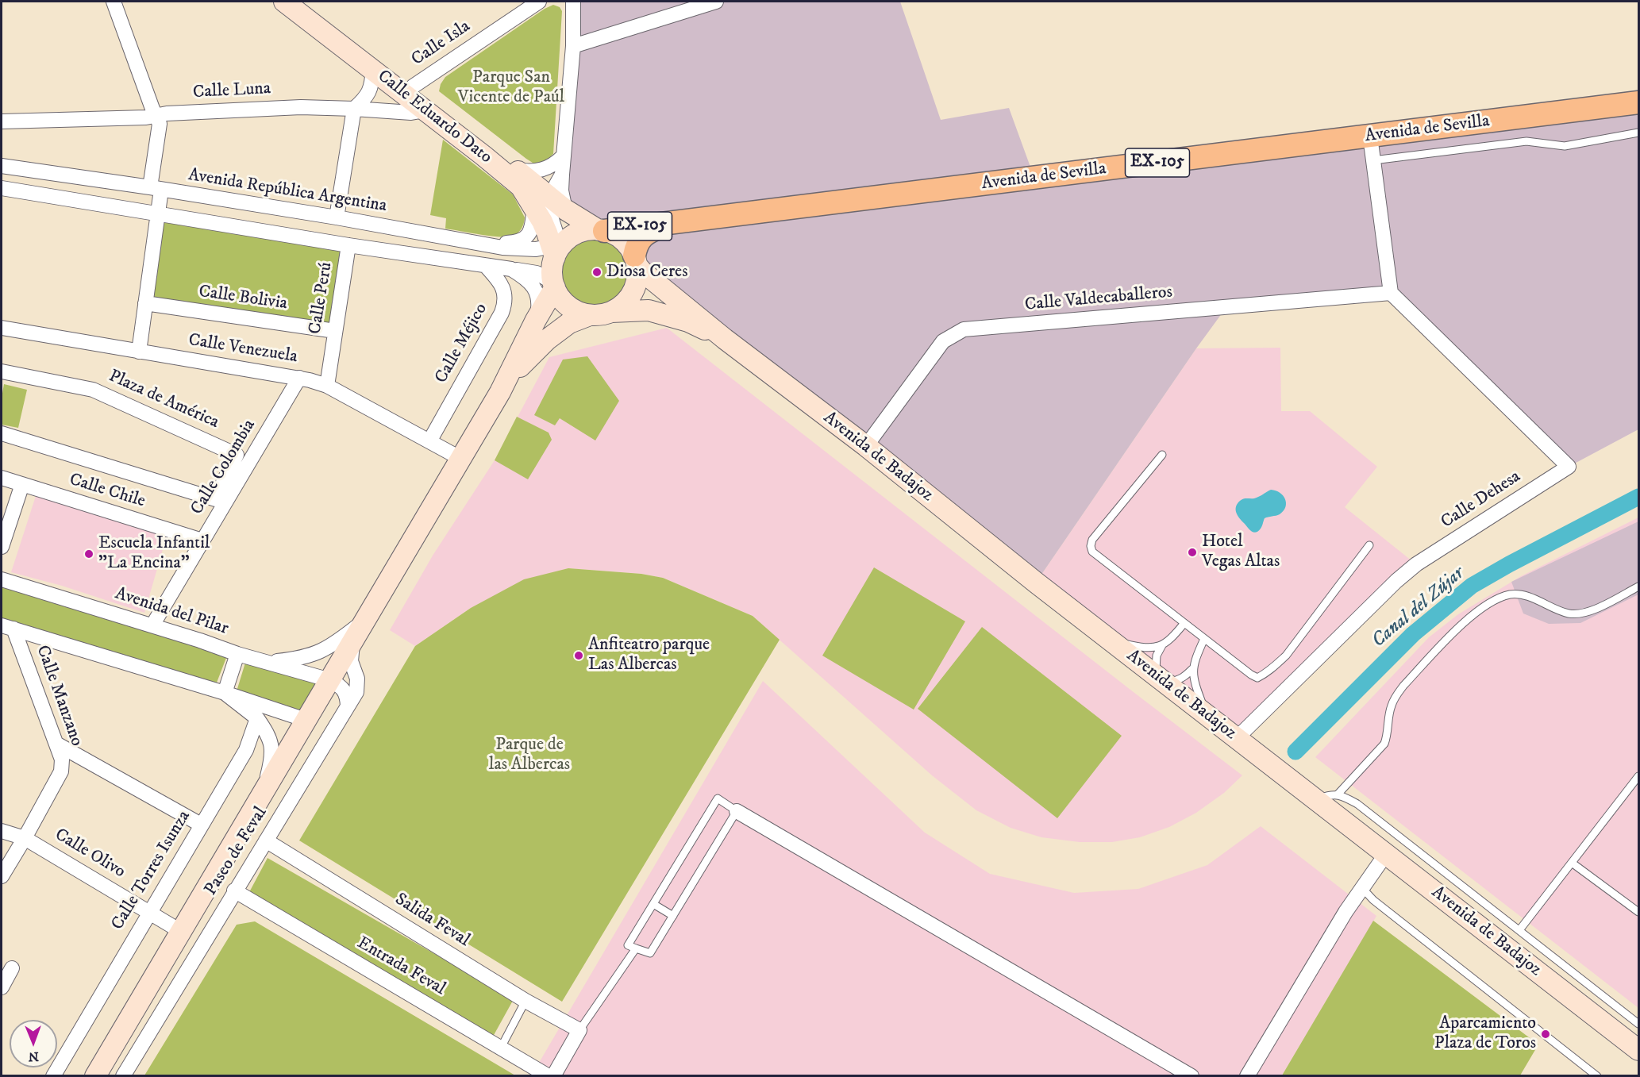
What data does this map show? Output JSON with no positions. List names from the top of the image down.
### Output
{
  "streets": {
    "main road": [
      "Calle Eduardo Dato",
      "Avenida de Sevilla",
      "EX-105",
      "Avenida de Badajoz"
    ],
    "street": [
      "Calle Isla",
      "Calle Luna",
      "Avenida República Argentina",
      "Calle Bolivia",
      "Calle Perú",
      "Calle Valdecaballeros",
      "Calle Méjico",
      "Calle Venezuela",
      "Plaza de América",
      "Calle Colombia",
      "Calle Chile",
      "Calle Dehesa",
      "Avenida del Pilar",
      "Calle Manzano",
      "Paseo de Feval",
      "Calle Olivo",
      "Calle Torres Isunza",
      "Salida Feval",
      "Entrada Feval"
    ]
  },
  "crossings": [
    ["Calle Isla", "Calle Eduardo Dato"],
    ["Calle Luna", "Calle Eduardo Dato"],
    ["Calle Eduardo Dato", "Avenida de Sevilla"],
    ["Calle Eduardo Dato", "Avenida República Argentina"],
    ["Avenida de Sevilla", "Avenida República Argentina"],
    ["Calle Bolivia", "Calle Perú"],
    ["Calle Perú", "Calle Venezuela"],
    ["Calle Valdecaballeros", "Avenida de Badajoz"],
    ["Calle Valdecaballeros", "Calle Dehesa"],
    ["Calle Méjico", "Calle Venezuela"],
    ["Calle Venezuela", "Calle Colombia"],
    ["Avenida de Badajoz", "Calle Dehesa"],
    ["Calle Colombia", "Calle Chile"],
    ["Calle Colombia", "Avenida del Pilar"],
    ["Calle Manzano", "Calle Olivo"],
    ["Paseo de Feval", "Salida Feval"],
    ["Paseo de Feval", "Entrada Feval"],
    ["Calle Olivo", "Calle Torres Isunza"]
  ],
  "water": ["Canal del Zújar"],
  "parks": ["Parque San Vicente de Paúl", "Parque de las Albercas"],
  "places": [
    "Diosa Ceres",
    "Hotel Vegas Altas",
    "Escuela Infantil \"La Encina\"",
    "Anfiteatro parque Las Albercas",
    "Aparcamiento Plaza de Toros"
  ],
  "north": "bottom"
}
